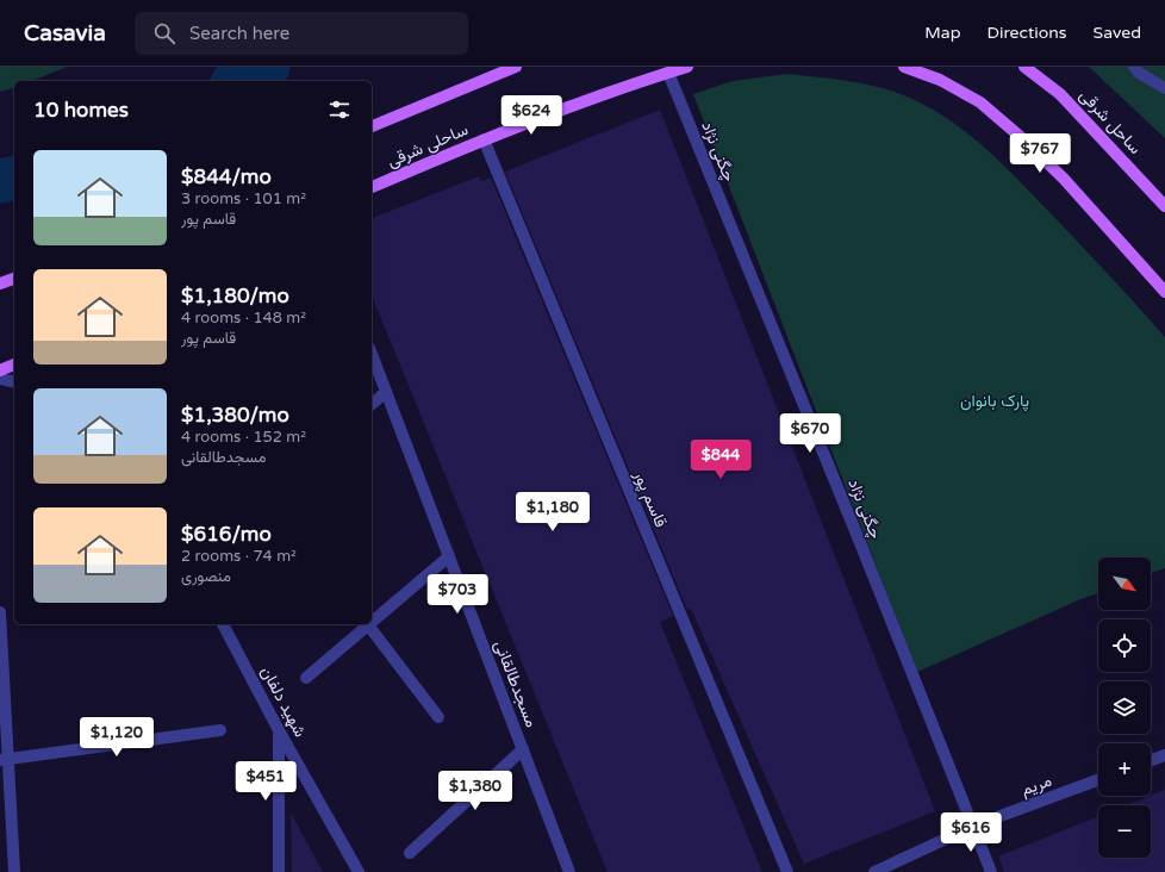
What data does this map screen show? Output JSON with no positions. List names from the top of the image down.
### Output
{
  "streets": {
    "main road": ["ساحل شرقی", "ساحلی شرقی"],
    "street": [
      "چگنی نژاد",
      "قاسم پور",
      "مسجدطالقانی",
      "شهید دلفان",
      "مریم"
    ]
  },
  "crossings": [
    ["ساحلی شرقی", "چگنی نژاد"],
    ["ساحلی شرقی", "قاسم پور"],
    ["چگنی نژاد", "مریم"]
  ],
  "parks": ["پارک بانوان"],
  "north": "bottom right",
  "page": {
    "header": "Casavia",
    "search": "Search here",
    "nav": ["Map", "Directions", "Saved"],
    "heading": "10 homes",
    "price": [
      "$624",
      "$767",
      "$670",
      "$844",
      "$1,180",
      "$703",
      "$1,120",
      "$451",
      "$1,380",
      "$616"
    ],
    "list": [
      {
        "name": "$844/mo",
        "note": "3 rooms · 101 m² · قاسم پور"
      },
      {
        "name": "$1,180/mo",
        "note": "4 rooms · 148 m² · قاسم پور"
      },
      {
        "name": "$1,380/mo",
        "note": "4 rooms · 152 m² · مسجدطالقانی"
      },
      {
        "name": "$616/mo",
        "note": "2 rooms · 74 m² · منصوری"
      }
    ],
    "map_buttons": ["+", "−"]
  }
}
